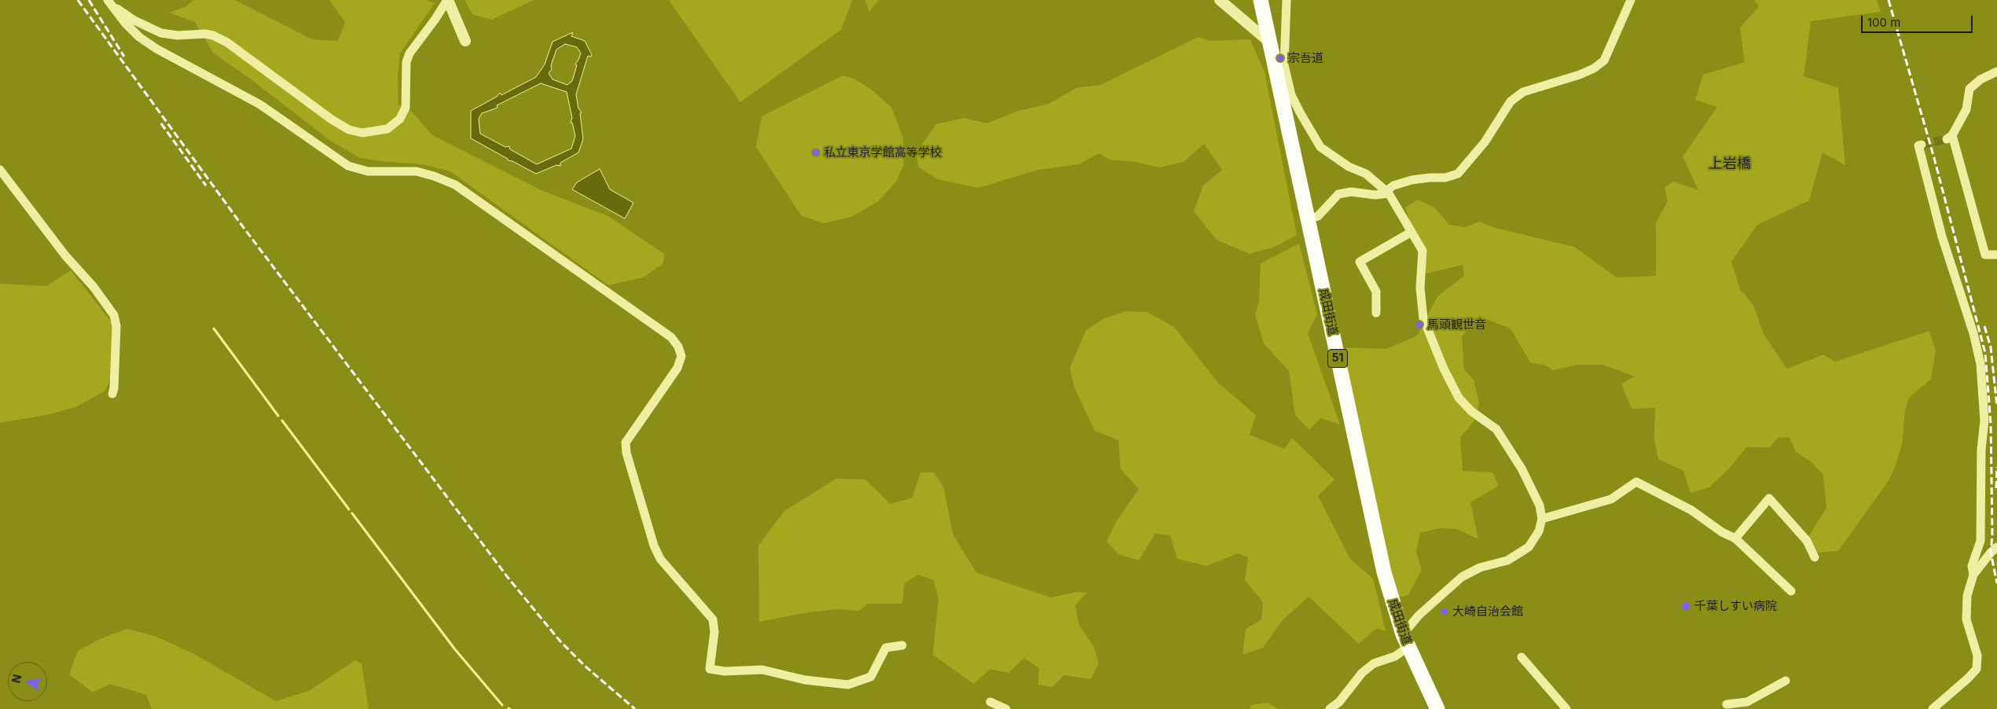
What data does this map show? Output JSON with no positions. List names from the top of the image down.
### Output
{
  "streets": {
    "highway": ["成田街道", "51"]
  },
  "districts": ["上岩橋"],
  "places": [
    "宗吾道",
    "私立東京学館高等学校",
    "馬頭観世音",
    "千葉しすい病院",
    "大崎自治会館"
  ],
  "scale_bar": "100 m",
  "north": "left"
}
